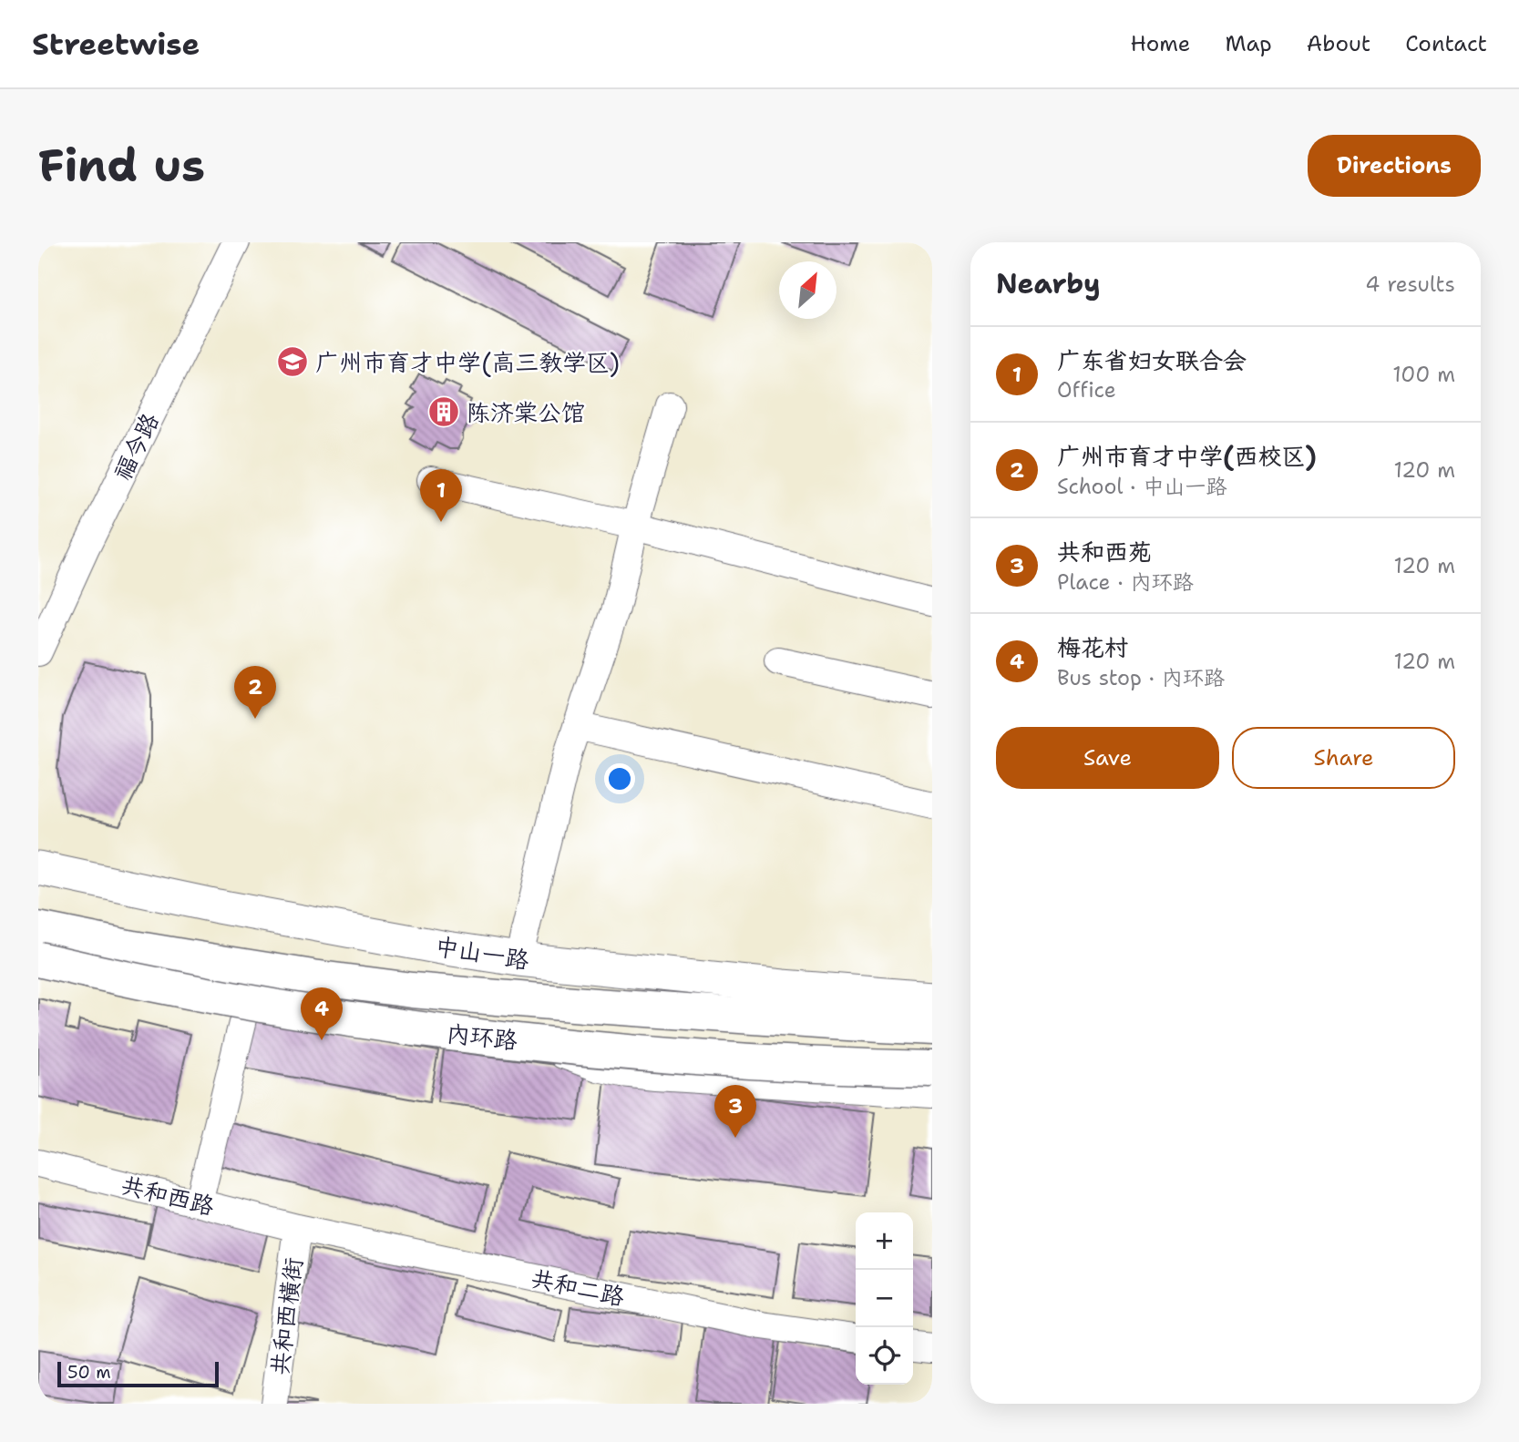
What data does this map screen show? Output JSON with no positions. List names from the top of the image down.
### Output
{
  "streets": {
    "highway": ["内环路"],
    "main road": ["中山一路"],
    "street": [
      "福今路",
      "共和西路",
      "共和二路",
      "共和西横街"
    ]
  },
  "crossings": [
    ["共和西路", "共和二路"],
    ["共和西路", "共和西横街"],
    ["共和二路", "共和西横街"]
  ],
  "places": {
    "school or university": ["广州市育才中学(高三教学区)"],
    "building": ["陈济棠公馆"]
  },
  "scale_bar": "50 m",
  "north": "top right",
  "page": {
    "header": "Streetwise",
    "nav": [
      "Home",
      "Map",
      "About",
      "Contact"
    ],
    "buttons": [
      "Directions",
      ["Save", "Share"]
    ],
    "title": "Find us",
    "heading": ["Nearby", "4 results"],
    "list": [
      {
        "mark": "1",
        "name": "广东省妇女联合会",
        "note": "Office",
        "value": "100 m"
      },
      {
        "mark": "2",
        "name": "广州市育才中学(西校区)",
        "note": "School · 中山一路",
        "value": "120 m"
      },
      {
        "mark": "3",
        "name": "共和西苑",
        "note": "Place · 内环路",
        "value": "120 m"
      },
      {
        "mark": "4",
        "name": "梅花村",
        "note": "Bus stop · 内环路",
        "value": "120 m"
      }
    ],
    "pins": [
      "1",
      "2",
      "4",
      "3"
    ],
    "map_buttons": ["+", "−"],
    "scale": "50 m"
  }
}
